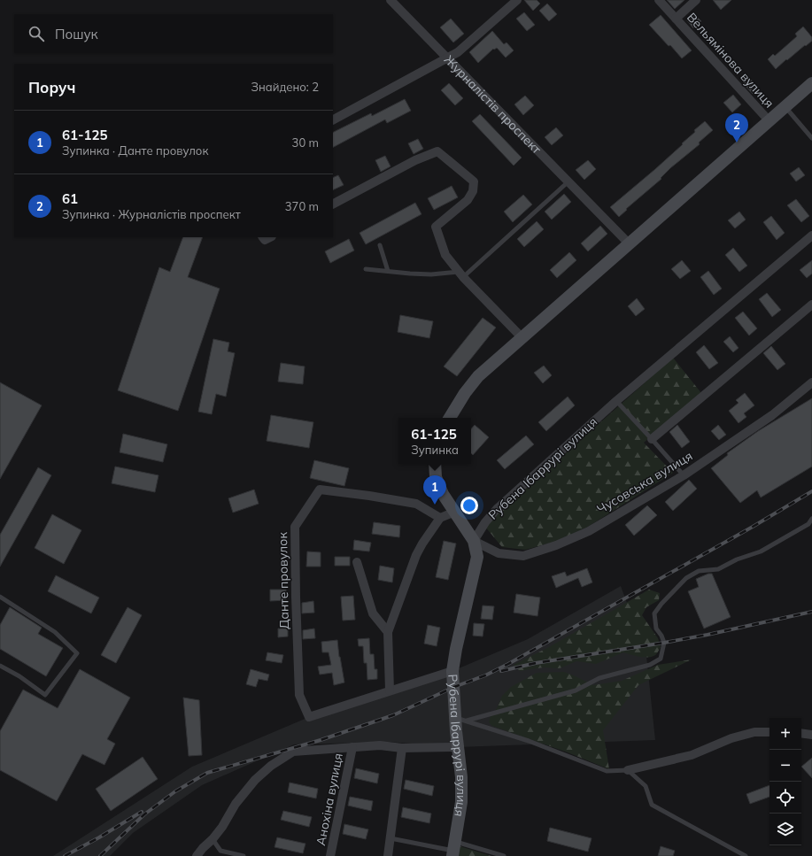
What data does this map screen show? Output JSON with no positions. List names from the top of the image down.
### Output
{
  "streets": {
    "main road": ["Рубена Ібаррурі вулиця"],
    "street": [
      "Вельямінова вулиця",
      "Журналістів проспект",
      "Чусовська вулиця",
      "Данте провулок",
      "Анохіна вулиця"
    ]
  },
  "crossings": [
    ["Рубена Ібаррурі вулиця", "Чусовська вулиця"],
    ["Рубена Ібаррурі вулиця", "Данте провулок"]
  ],
  "page": {
    "search": "Пошук",
    "heading": ["Поруч", "Знайдено: 2"],
    "list": [
      {
        "mark": "1",
        "name": "61-125",
        "note": "Зупинка · Данте провулок",
        "value": "30 m"
      },
      {
        "mark": "2",
        "name": "61",
        "note": "Зупинка · Журналістів проспект",
        "value": "370 m"
      }
    ],
    "pins": ["2", "1"],
    "popup": ["61-125", "Зупинка"],
    "map_buttons": ["+", "−"]
  }
}
